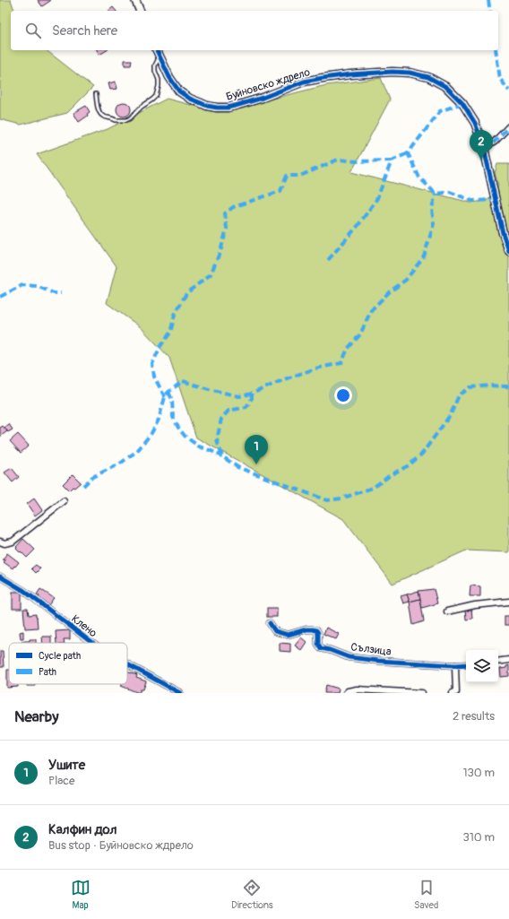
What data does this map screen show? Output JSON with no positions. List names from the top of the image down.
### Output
{
  "streets": {
    "street": ["Буйновско ждрело", "Клено", "Сълзица"]
  },
  "legend": ["Cycle path", "Path"],
  "page": {
    "search": "Search here",
    "pins": ["2", "1"],
    "heading": ["Nearby", "2 results"],
    "list": [
      {
        "mark": "1",
        "name": "Ушите",
        "note": "Place",
        "value": "130 m"
      },
      {
        "mark": "2",
        "name": "Калфин дол",
        "note": "Bus stop · Буйновско ждрело",
        "value": "310 m"
      }
    ],
    "nav": ["Map", "Directions", "Saved"]
  }
}
